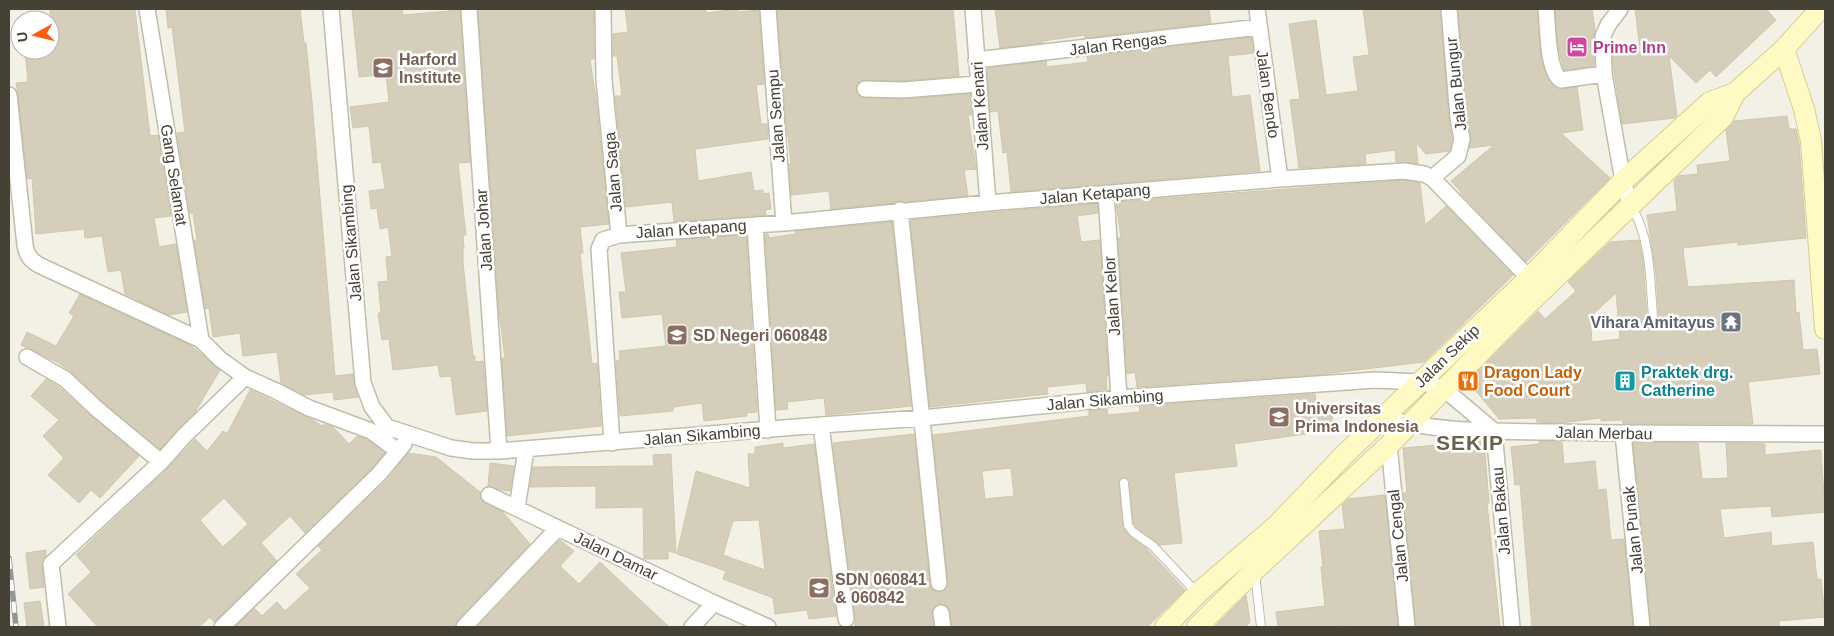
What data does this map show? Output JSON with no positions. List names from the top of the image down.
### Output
{
  "streets": {
    "street": [
      "Jalan Rengas",
      "Jalan Bungur",
      "Jalan Bendo",
      "Jalan Kenari",
      "Jalan Sempu",
      "Jalan Saga",
      "Gang Selamat",
      "Jalan Ketapang",
      "Jalan Johar",
      "Jalan Sikambing",
      "Jalan Kelor",
      "Jalan Sekip",
      "Jalan Merbau",
      "Jalan Bakau",
      "Jalan Punak",
      "Jalan Cengal",
      "Jalan Damar"
    ]
  },
  "crossings": [
    ["Jalan Rengas", "Jalan Bendo"],
    ["Jalan Rengas", "Jalan Kenari"],
    ["Jalan Bungur", "Jalan Ketapang"],
    ["Jalan Bendo", "Jalan Ketapang"],
    ["Jalan Kenari", "Jalan Ketapang"],
    ["Jalan Sempu", "Jalan Ketapang"],
    ["Jalan Saga", "Jalan Ketapang"],
    ["Jalan Saga", "Jalan Sikambing"],
    ["Jalan Ketapang", "Jalan Kelor"],
    ["Jalan Johar", "Jalan Sikambing"],
    ["Jalan Sikambing", "Jalan Kelor"],
    ["Jalan Sikambing", "Jalan Sekip"],
    ["Jalan Sekip", "Jalan Merbau"],
    ["Jalan Sekip", "Jalan Cengal"],
    ["Jalan Merbau", "Jalan Bakau"],
    ["Jalan Merbau", "Jalan Punak"]
  ],
  "districts": ["SEKIP"],
  "places": {
    "hotel": ["Prime Inn"],
    "school or university": [
      "Harford Institute",
      "SD Negeri 060848",
      "Universitas Prima Indonesia",
      "SDN 060841 & 060842"
    ],
    "temple": ["Vihara Amitayus"],
    "restaurant": ["Dragon Lady Food Court"],
    "building": ["Praktek drg. Catherine"]
  },
  "north": "left"
}
